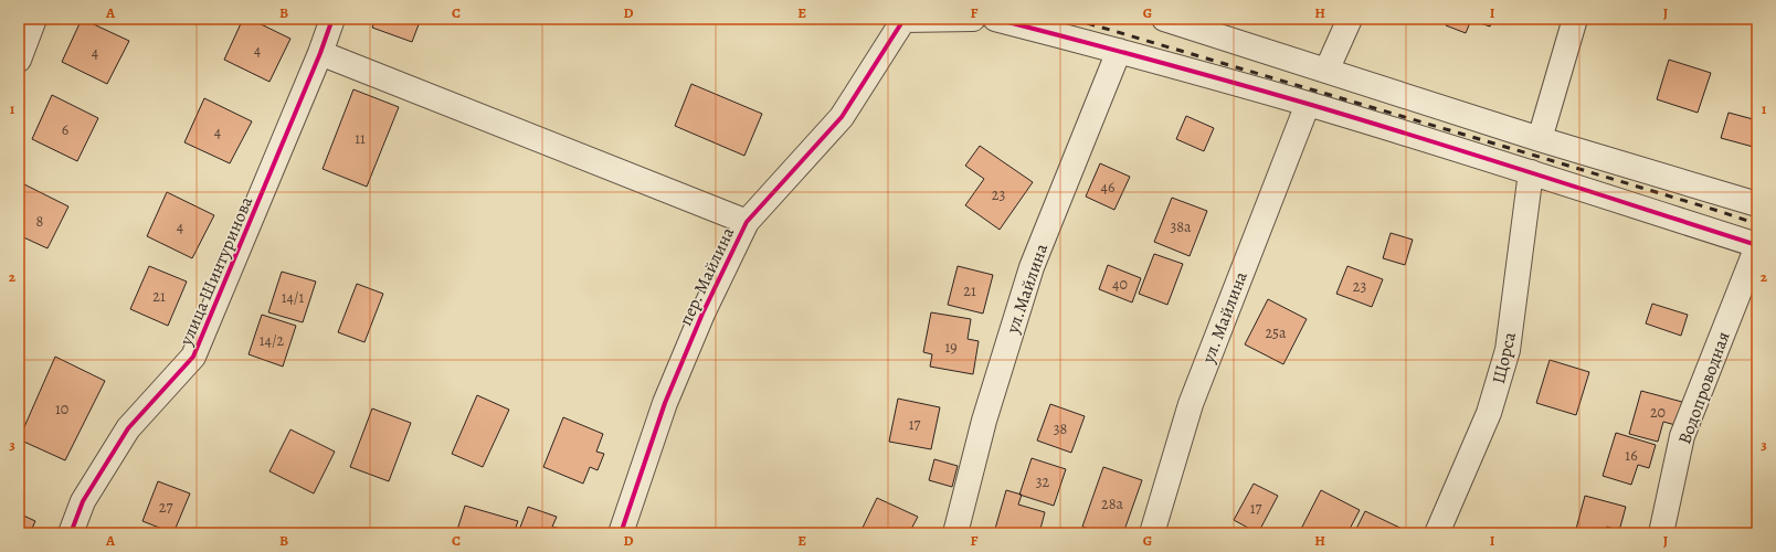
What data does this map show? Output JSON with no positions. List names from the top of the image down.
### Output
{
  "streets": {
    "street": [
      "улица Шинтуринова",
      "пер. Майлина",
      "ул.Майлина",
      "ул. Майлина",
      "Щорса",
      "Водопроводная"
    ]
  },
  "house_numbers": [
    "4",
    "4",
    "6",
    "4",
    "11",
    "46",
    "23",
    "8",
    "4",
    "38а",
    "40",
    "23",
    "21",
    "21",
    "14/1",
    "25а",
    "14/2",
    "19",
    "10",
    "20",
    "17",
    "38",
    "16",
    "32",
    "28а",
    "27",
    "17"
  ],
  "grid": {
    "columns": [
      "A",
      "B",
      "C",
      "D",
      "E",
      "F",
      "G",
      "H",
      "I",
      "J"
    ],
    "rows": ["1", "2", "3"]
  }
}
